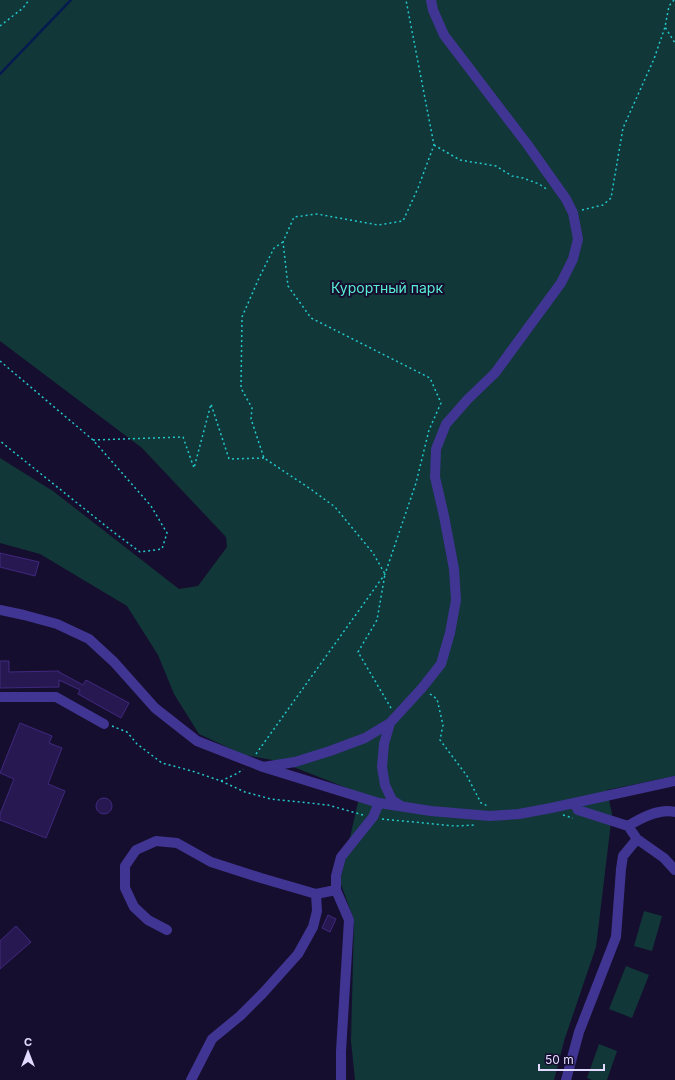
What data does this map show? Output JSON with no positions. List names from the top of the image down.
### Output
{
  "parks": ["Курортный парк"],
  "scale_bar": "50 m",
  "north": "top"
}
